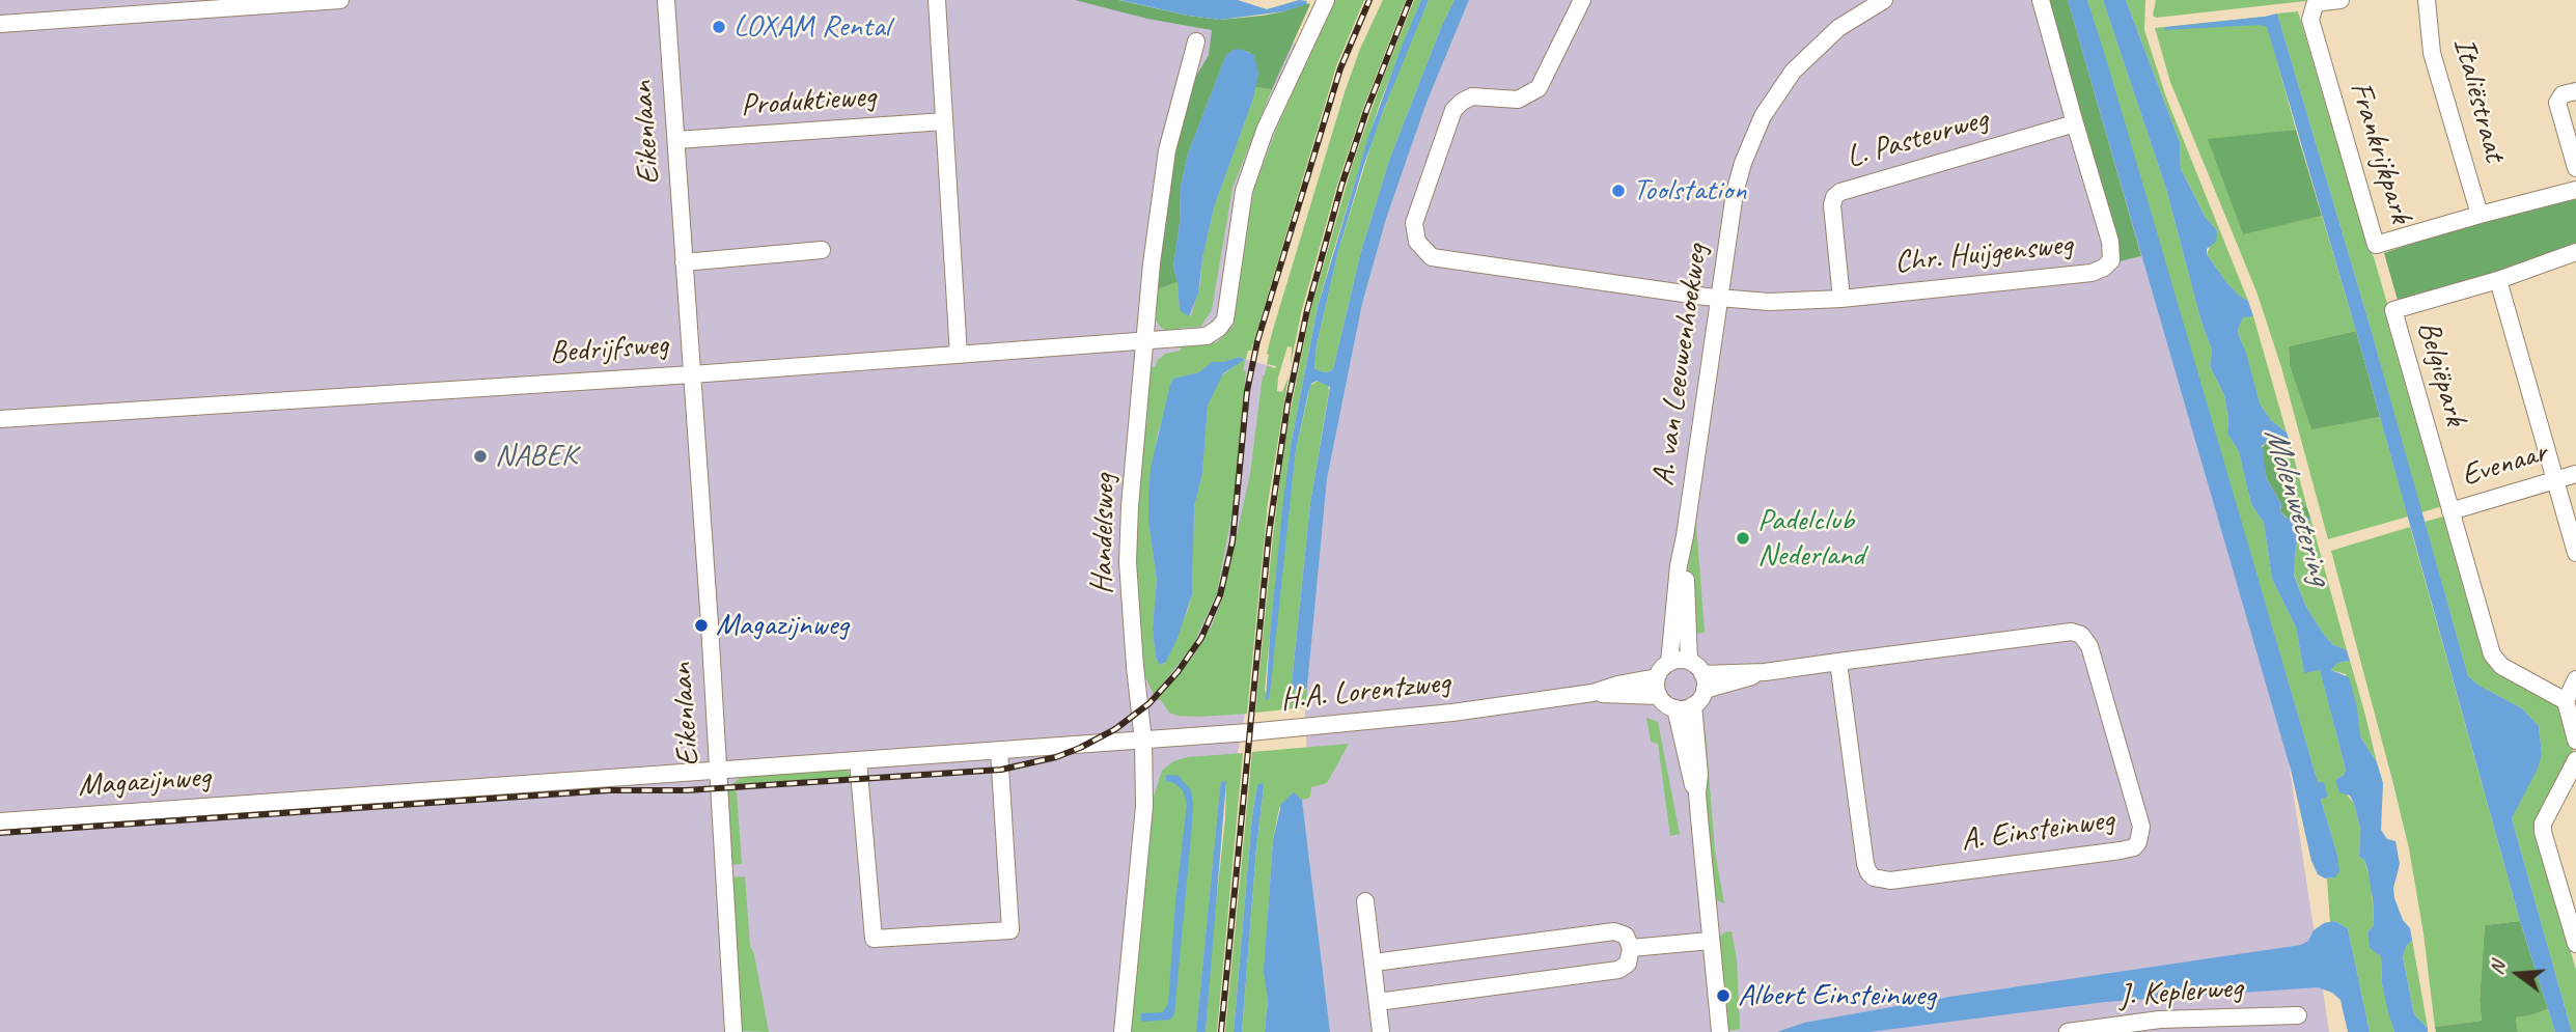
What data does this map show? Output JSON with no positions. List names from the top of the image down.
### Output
{
  "streets": {
    "street": [
      "Italiëstraat",
      "Produktieweg",
      "Eikenlaan",
      "L. Pasteurweg",
      "Frankrijkpark",
      "Chr. Huijgensweg",
      "Bedrijfsweg",
      "A. van Leeuwenhoekweg",
      "Belgiëpark",
      "Evenaar",
      "Handelsweg",
      "H.A. Lorentzweg",
      "Magazijnweg",
      "A. Einsteinweg",
      "J. Keplerweg"
    ]
  },
  "crossings": [
    ["Italiëstraat", "Frankrijkpark"],
    ["Produktieweg", "Eikenlaan"],
    ["Eikenlaan", "Bedrijfsweg"],
    ["Eikenlaan", "Magazijnweg"],
    ["L. Pasteurweg", "Chr. Huijgensweg"],
    ["Chr. Huijgensweg", "A. van Leeuwenhoekweg"],
    ["Bedrijfsweg", "Handelsweg"],
    ["A. van Leeuwenhoekweg", "H.A. Lorentzweg"],
    ["A. van Leeuwenhoekweg", "A. Einsteinweg"],
    ["Belgiëpark", "Evenaar"],
    ["Handelsweg", "H.A. Lorentzweg"],
    ["Handelsweg", "Magazijnweg"],
    ["H.A. Lorentzweg", "Magazijnweg"],
    ["H.A. Lorentzweg", "A. Einsteinweg"]
  ],
  "water": ["Molenwetering"],
  "places": [
    "LOXAM Rental",
    "Toolstation",
    "NABEK",
    "Padelclub Nederland",
    "Magazijnweg",
    "Albert Einsteinweg"
  ],
  "north": "left"
}
